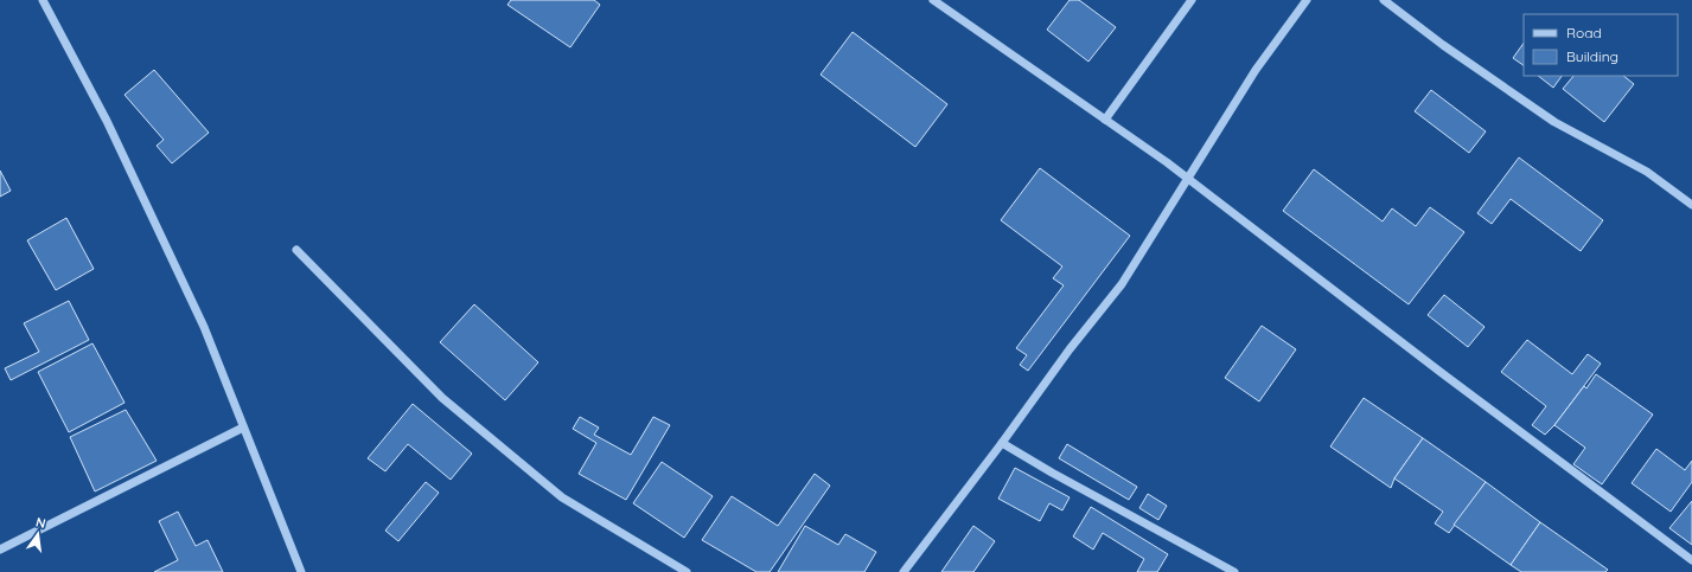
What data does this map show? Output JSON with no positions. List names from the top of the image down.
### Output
{
  "legend": ["Road", "Building"],
  "north": "top"
}
